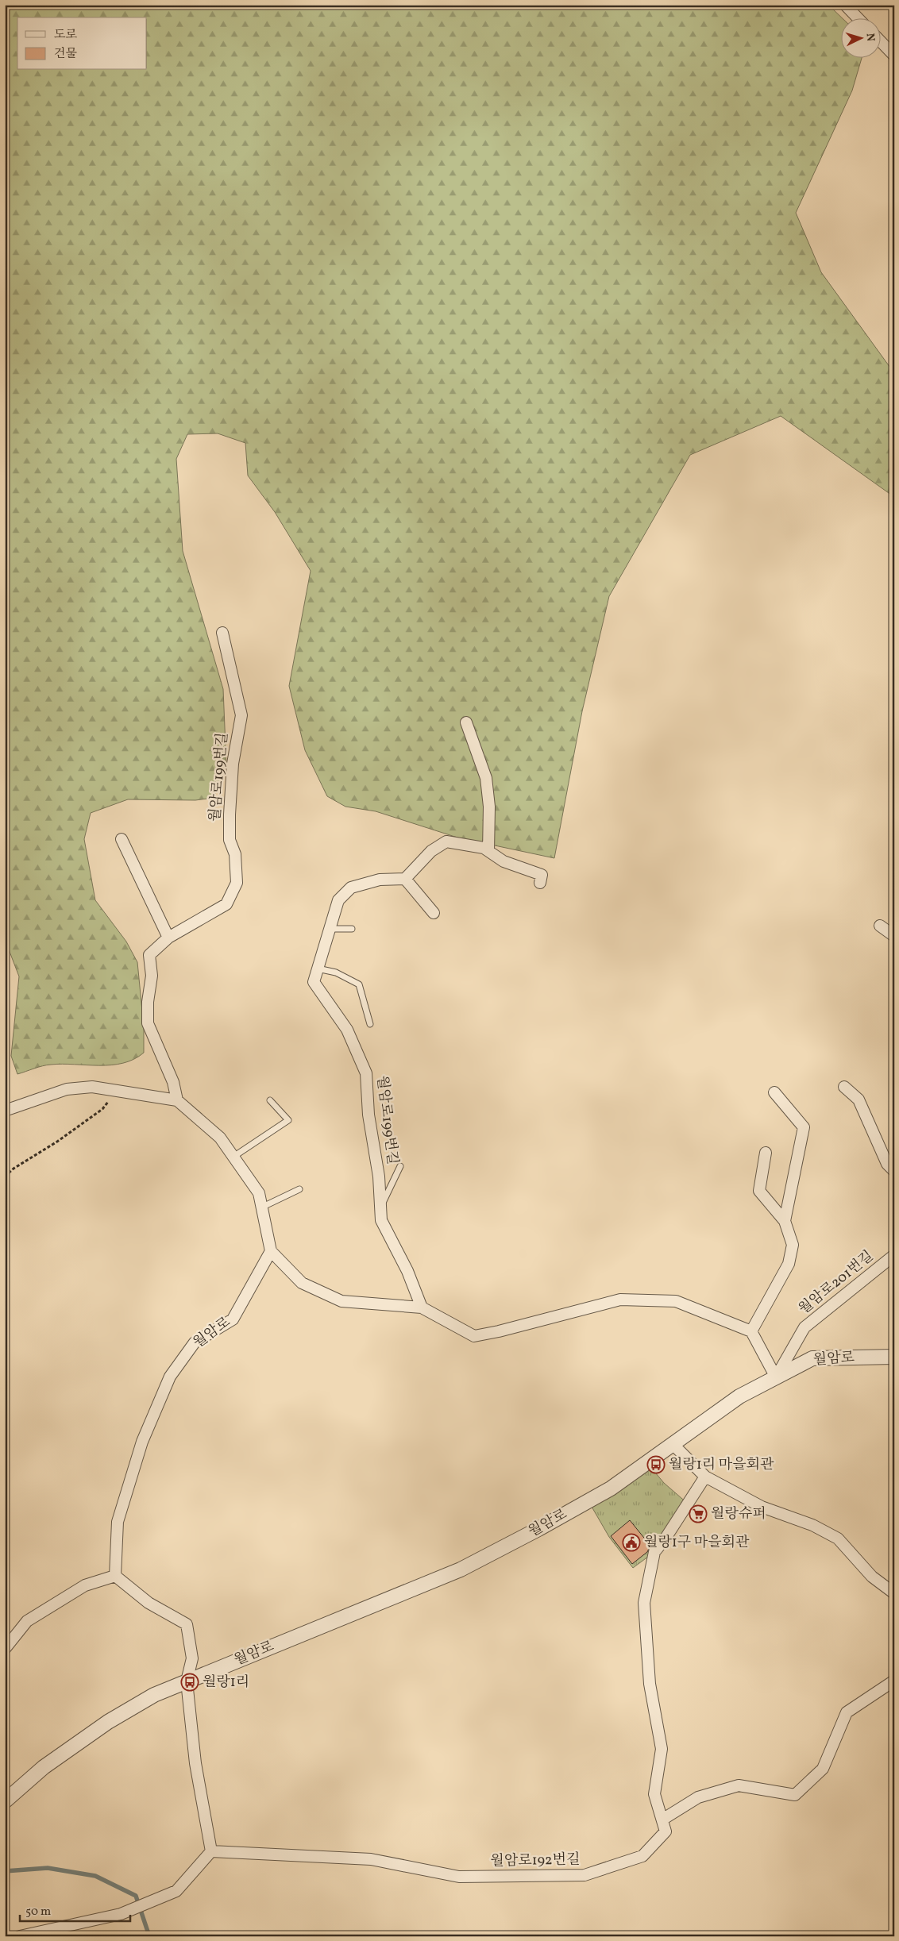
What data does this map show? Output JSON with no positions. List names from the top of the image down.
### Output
{
  "streets": {
    "street": [
      "월암로199번길",
      "월암로201번길",
      "월암로",
      "월암로192번길"
    ]
  },
  "crossings": [
    ["월암로201번길", "월암로"]
  ],
  "places": {
    "bus stop": ["월랑1리 마을회관", "월랑1리"],
    "supermarket": ["월랑슈퍼"],
    "public building": ["월랑1구 마을회관"]
  },
  "legend": ["도로", "건물"],
  "scale_bar": "50 m",
  "north": "right"
}
